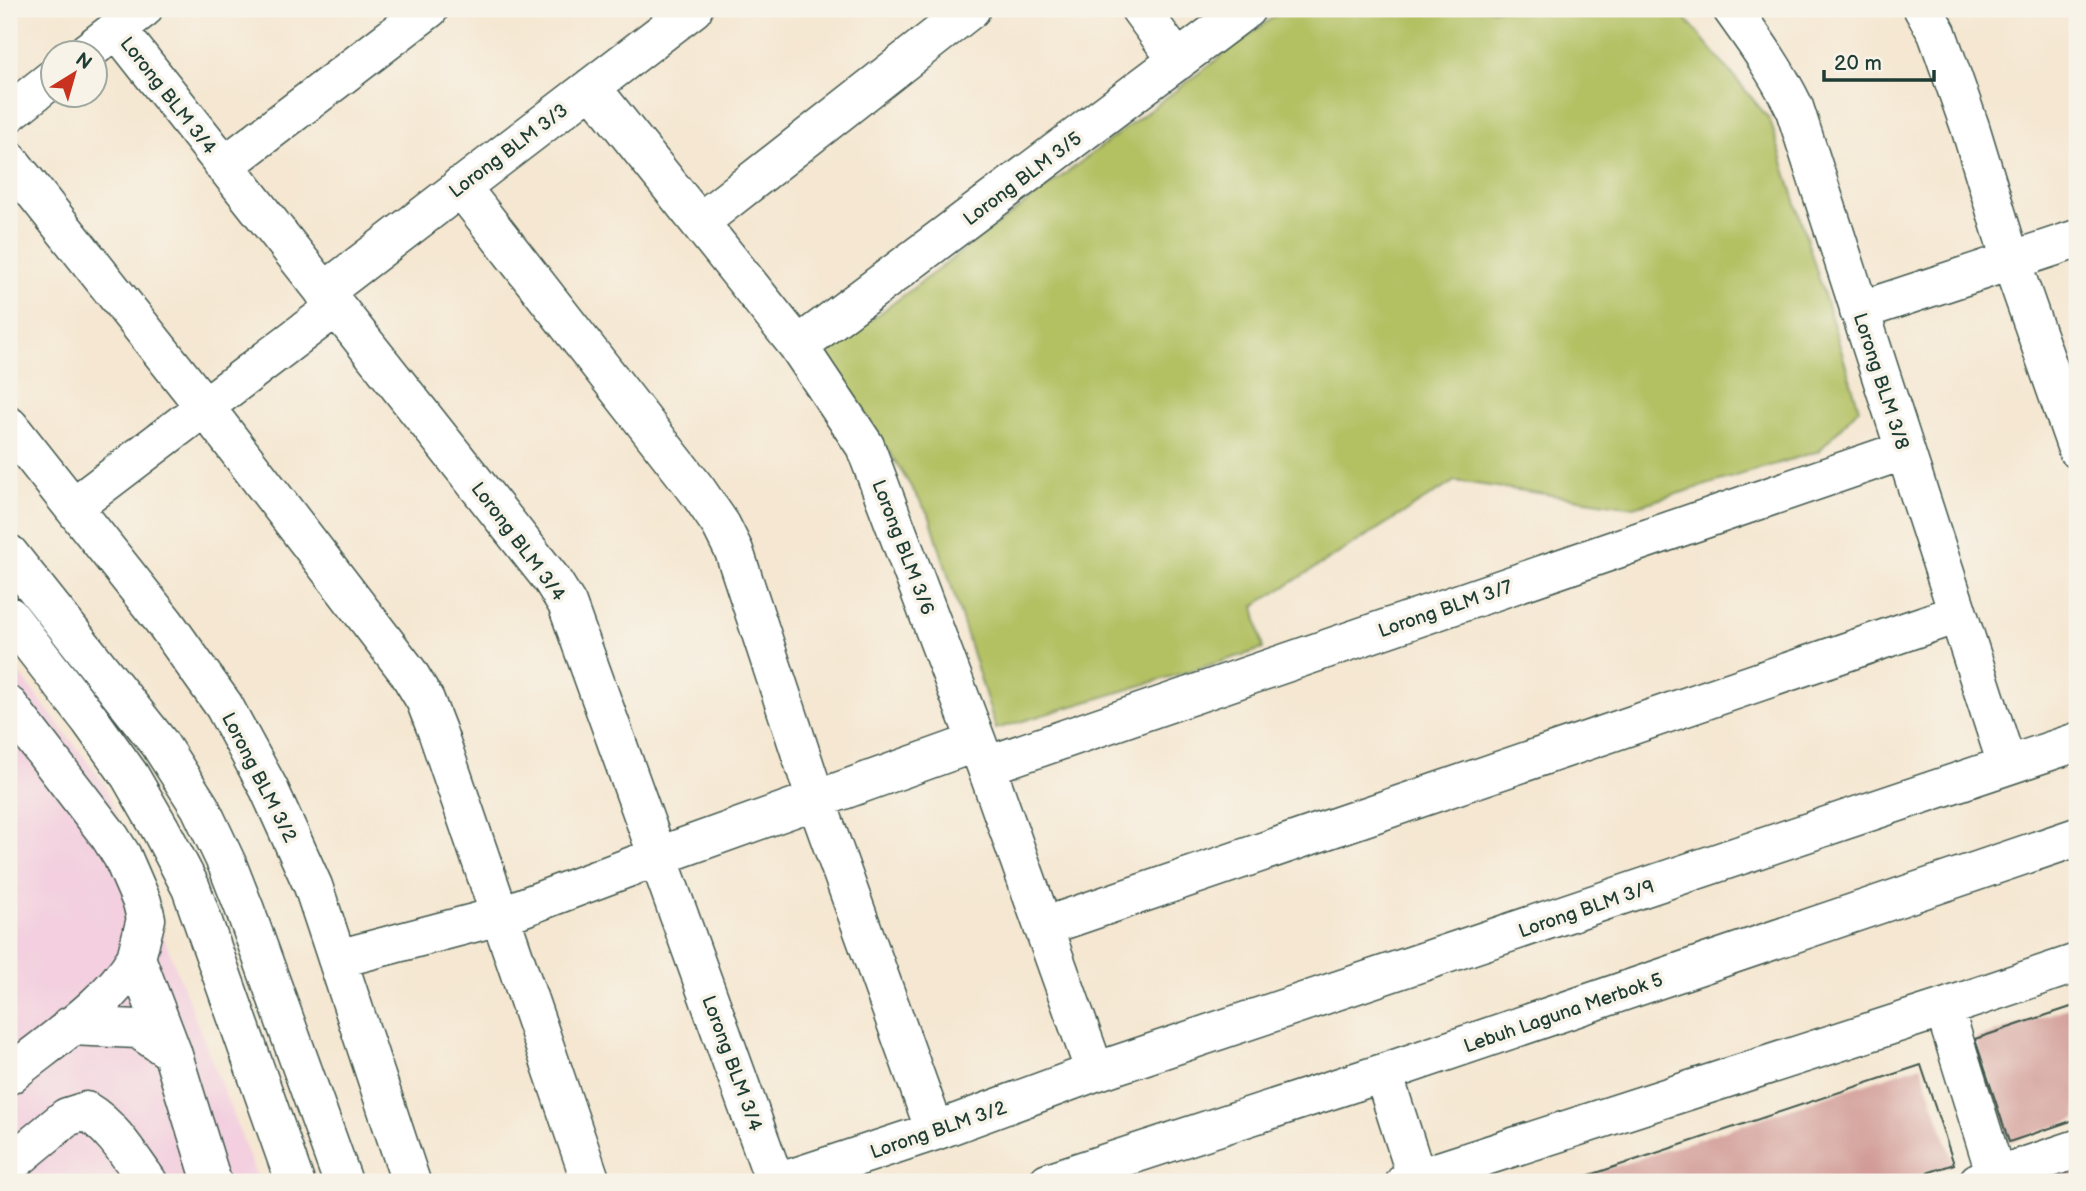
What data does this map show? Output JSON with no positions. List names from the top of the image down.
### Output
{
  "streets": {
    "street": [
      "Lorong BLM 3/4",
      "Lorong BLM 3/3",
      "Lorong BLM 3/5",
      "Lorong BLM 3/8",
      "Lorong BLM 3/6",
      "Lorong BLM 3/7",
      "Lorong BLM 3/2",
      "Lorong BLM 3/9",
      "Lebuh Laguna Merbok 5"
    ]
  },
  "crossings": [
    ["Lorong BLM 3/4", "Lorong BLM 3/3"],
    ["Lorong BLM 3/4", "Lorong BLM 3/7"],
    ["Lorong BLM 3/4", "Lorong BLM 3/2"],
    ["Lorong BLM 3/3", "Lorong BLM 3/6"],
    ["Lorong BLM 3/3", "Lorong BLM 3/2"],
    ["Lorong BLM 3/5", "Lorong BLM 3/6"],
    ["Lorong BLM 3/8", "Lorong BLM 3/7"],
    ["Lorong BLM 3/8", "Lorong BLM 3/9"],
    ["Lorong BLM 3/6", "Lorong BLM 3/7"],
    ["Lorong BLM 3/6", "Lorong BLM 3/2"],
    ["Lorong BLM 3/6", "Lorong BLM 3/9"],
    ["Lorong BLM 3/7", "Lorong BLM 3/2"],
    ["Lorong BLM 3/2", "Lorong BLM 3/9"]
  ],
  "scale_bar": "20 m",
  "north": "top right"
}
